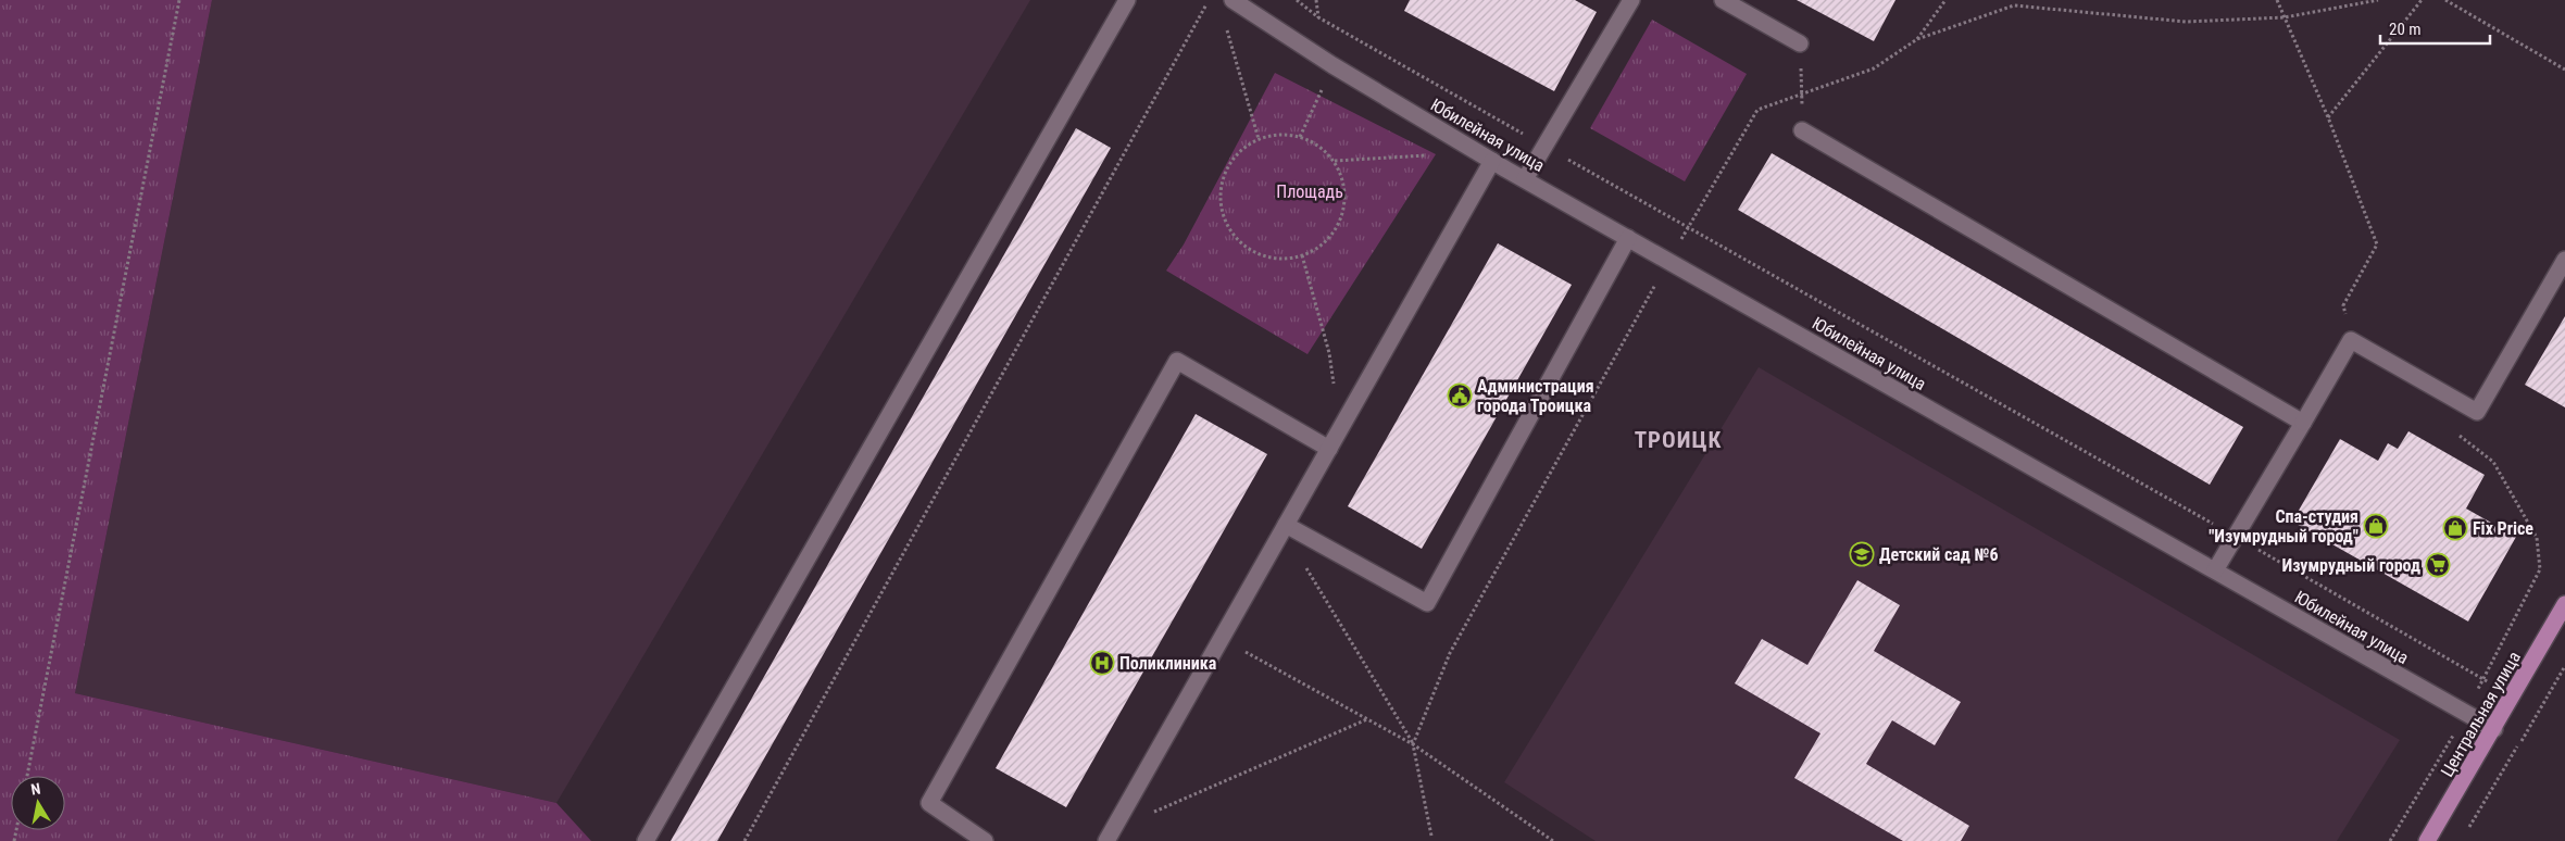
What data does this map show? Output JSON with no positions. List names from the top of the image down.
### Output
{
  "streets": {
    "main road": ["Центральная улица"],
    "street": ["Юбилейная улица"]
  },
  "crossings": [
    ["Юбилейная улица", "Центральная улица"]
  ],
  "districts": ["ТРОИЦК"],
  "parks": ["Площадь"],
  "places": {
    "public building": ["Администрация города Троицка"],
    "shop": ["Спа-студия \"Изумрудный город\"", "Fix Price"],
    "school or university": ["Детский сад №6"],
    "supermarket": ["Изумрудный город"],
    "hospital": ["Поликлиника"]
  },
  "scale_bar": "20 m",
  "north": "top"
}
